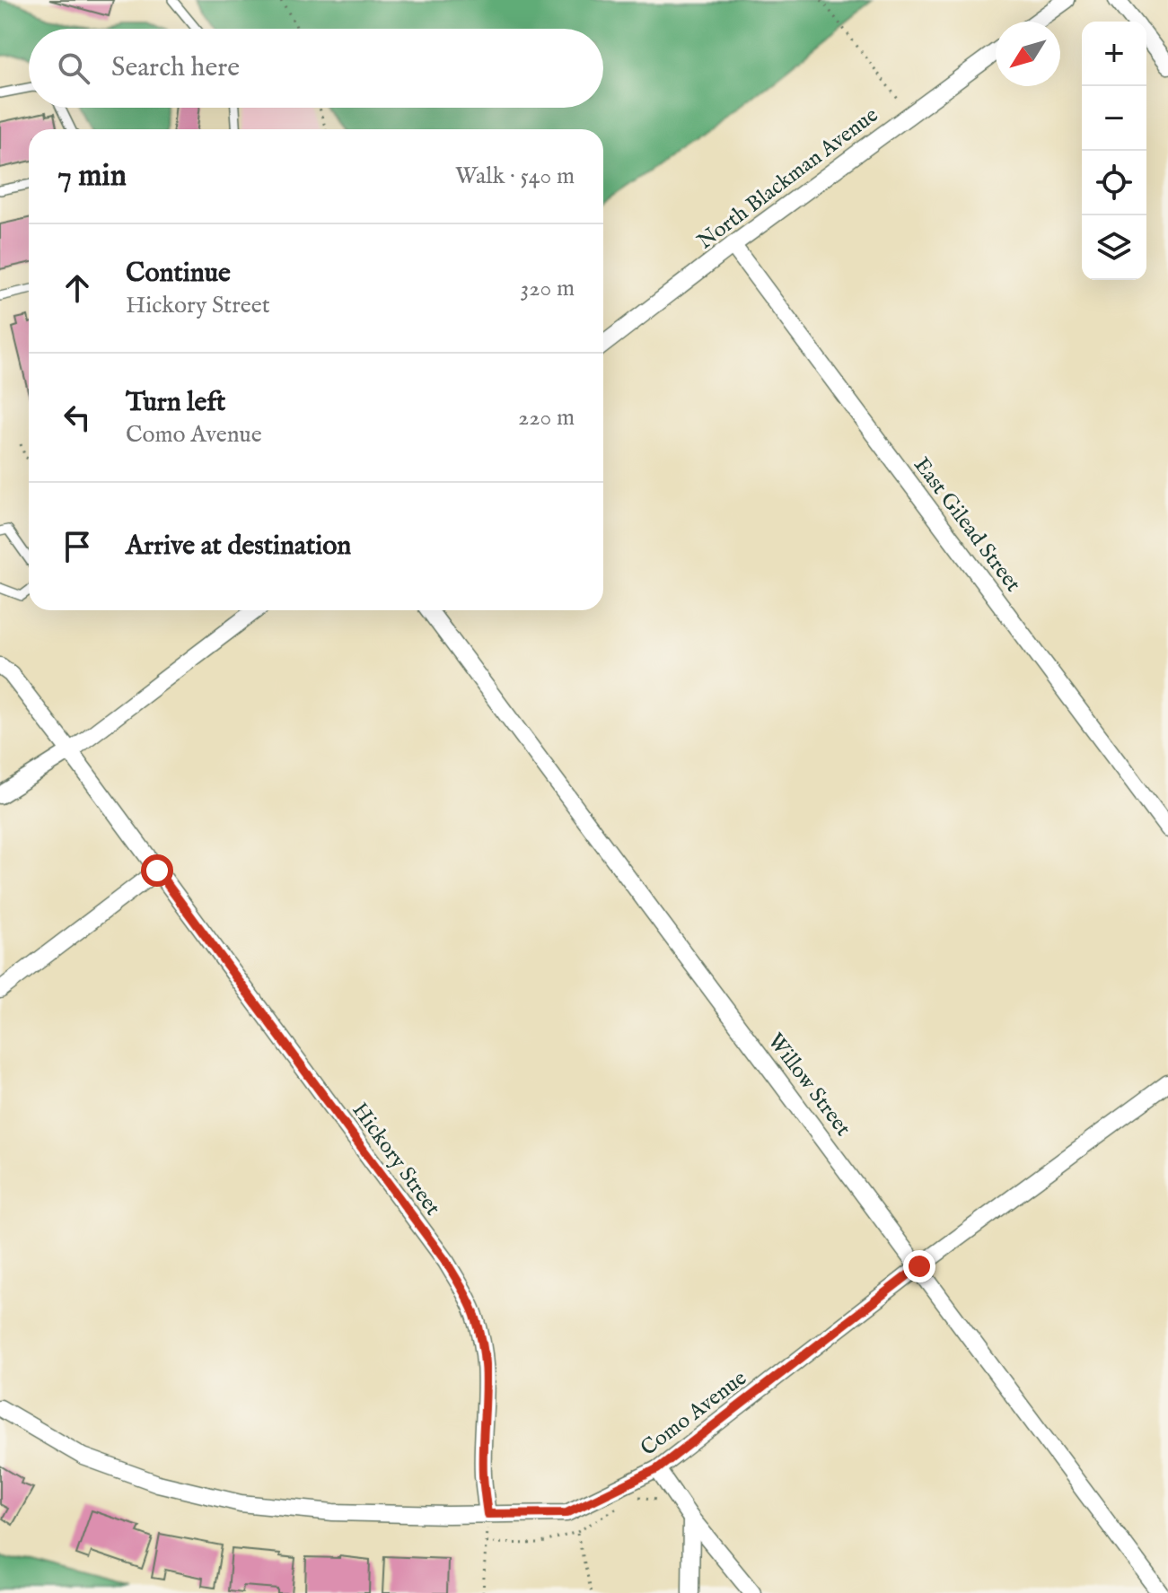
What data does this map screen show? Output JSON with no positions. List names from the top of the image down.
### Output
{
  "streets": {
    "street": [
      "North Blackman Avenue",
      "East Gilead Street",
      "Willow Street",
      "Hickory Street",
      "Como Avenue"
    ]
  },
  "crossings": [
    ["North Blackman Avenue", "East Gilead Street"],
    ["Willow Street", "Como Avenue"],
    ["Hickory Street", "Como Avenue"]
  ],
  "north": "bottom left",
  "page": {
    "map_buttons": ["+", "−"],
    "search": "Search here",
    "heading": ["7 min", "Walk · 540 m"],
    "list": [
      ["Continue", "Hickory Street", "320 m"],
      ["Turn left", "Como Avenue", "220 m"],
      "Arrive at destination"
    ]
  }
}
